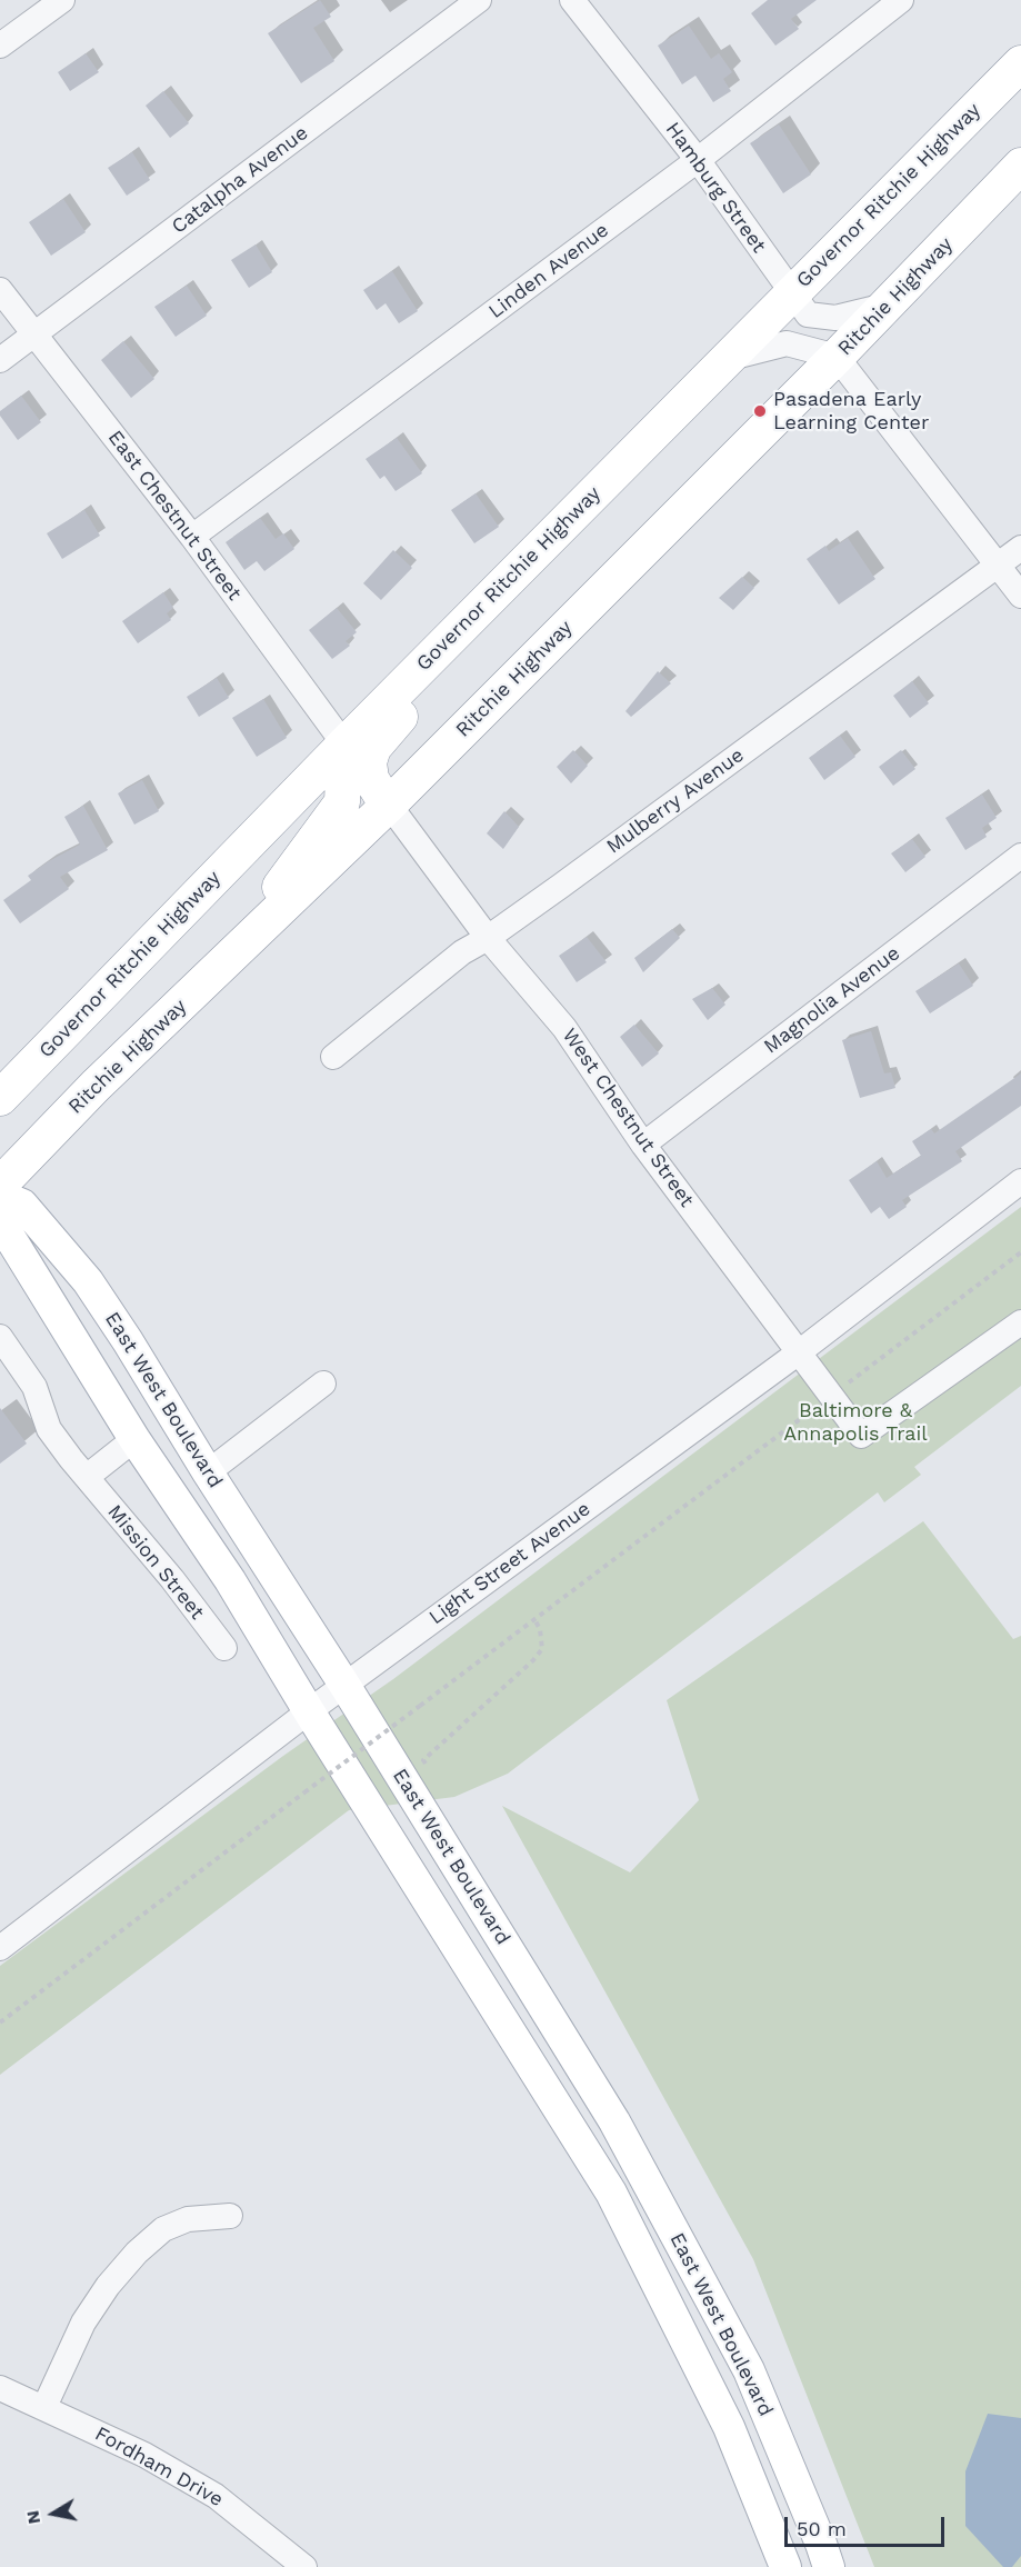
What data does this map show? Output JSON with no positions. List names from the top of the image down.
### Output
{
  "streets": {
    "highway": ["Governor Ritchie Highway", "Ritchie Highway"],
    "main road": ["East West Boulevard"],
    "street": [
      "Catalpha Avenue",
      "Hamburg Street",
      "Linden Avenue",
      "East Chestnut Street",
      "Mulberry Avenue",
      "Magnolia Avenue",
      "West Chestnut Street",
      "Mission Street",
      "Light Street Avenue",
      "Fordham Drive"
    ]
  },
  "crossings": [
    ["Catalpha Avenue", "East Chestnut Street"],
    ["Hamburg Street", "Governor Ritchie Highway"],
    ["Hamburg Street", "Linden Avenue"],
    ["Hamburg Street", "Ritchie Highway"],
    ["Governor Ritchie Highway", "East Chestnut Street"],
    ["Linden Avenue", "East Chestnut Street"],
    ["Ritchie Highway", "West Chestnut Street"],
    ["Mulberry Avenue", "West Chestnut Street"],
    ["Magnolia Avenue", "West Chestnut Street"],
    ["West Chestnut Street", "Light Street Avenue"],
    ["East West Boulevard", "Light Street Avenue"]
  ],
  "parks": ["Baltimore & Annapolis Trail"],
  "places": ["Pasadena Early Learning Center"],
  "scale_bar": "50 m",
  "north": "left"
}
